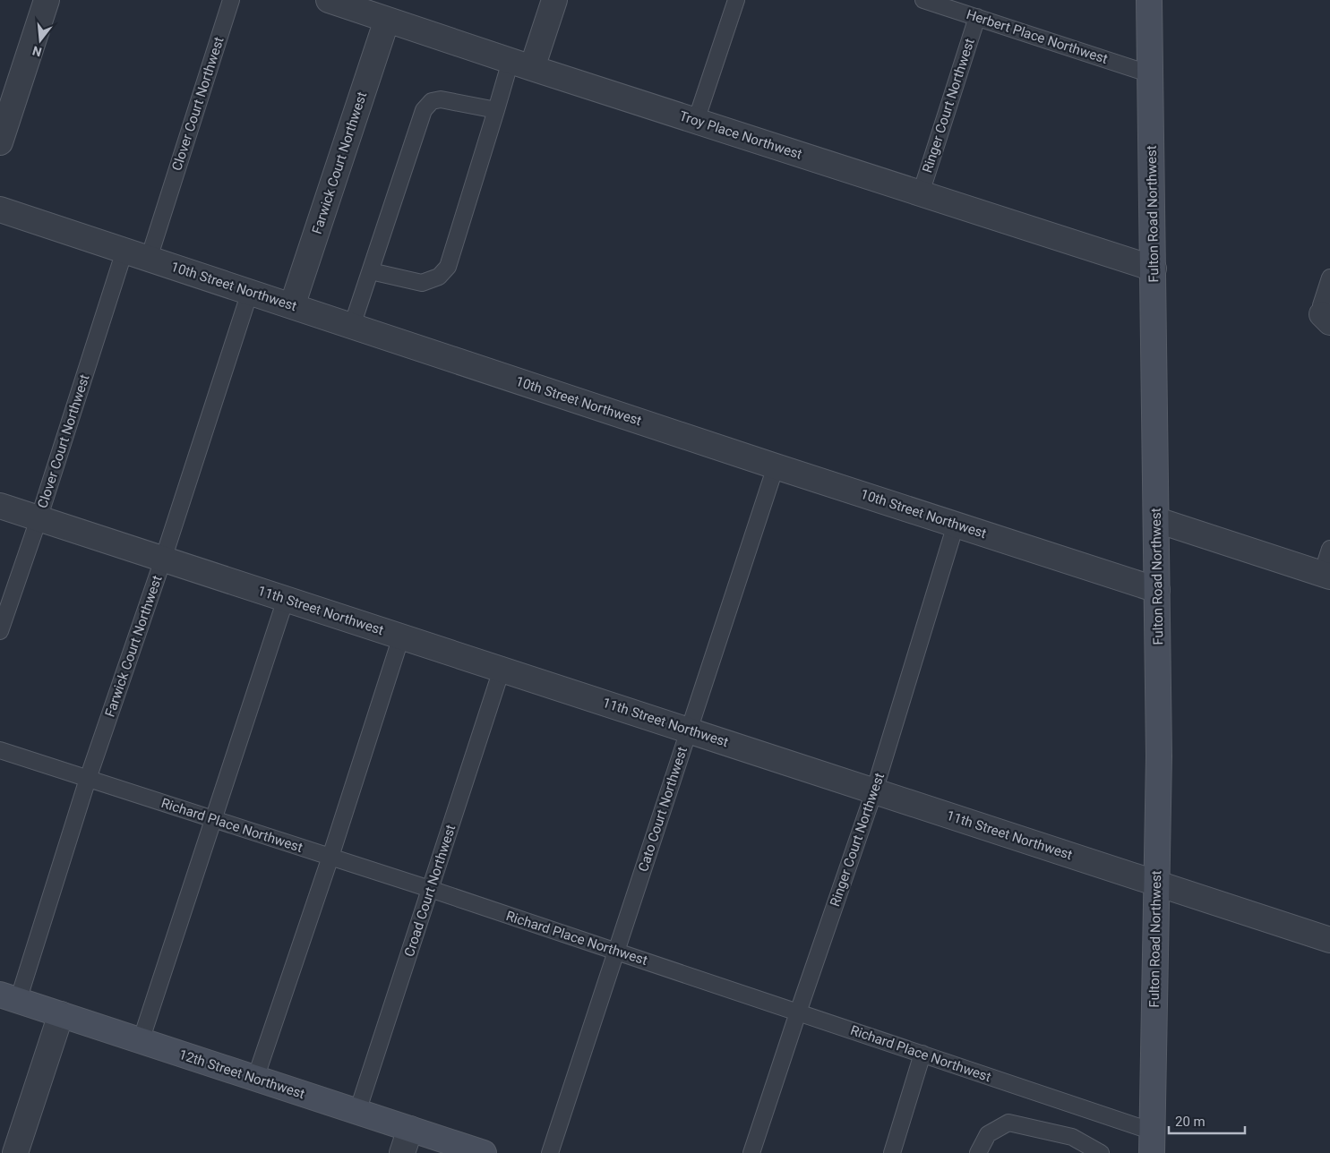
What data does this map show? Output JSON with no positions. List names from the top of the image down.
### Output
{
  "streets": {
    "main road": ["Fulton Road Northwest", "12th Street Northwest"],
    "street": [
      "Troy Place Northwest",
      "Farwick Court Northwest",
      "10th Street Northwest",
      "11th Street Northwest"
    ],
    "lane": [
      "Herbert Place Northwest",
      "Clover Court Northwest",
      "Ringer Court Northwest",
      "Cato Court Northwest",
      "Richard Place Northwest",
      "Croad Court Northwest"
    ]
  },
  "crossings": [
    ["Herbert Place Northwest", "Ringer Court Northwest"],
    ["Herbert Place Northwest", "Fulton Road Northwest"],
    ["Clover Court Northwest", "10th Street Northwest"],
    ["Clover Court Northwest", "11th Street Northwest"],
    ["Ringer Court Northwest", "Troy Place Northwest"],
    ["Ringer Court Northwest", "10th Street Northwest"],
    ["Ringer Court Northwest", "11th Street Northwest"],
    ["Ringer Court Northwest", "Richard Place Northwest"],
    ["Troy Place Northwest", "Farwick Court Northwest"],
    ["Troy Place Northwest", "Fulton Road Northwest"],
    ["Farwick Court Northwest", "10th Street Northwest"],
    ["Farwick Court Northwest", "11th Street Northwest"],
    ["Farwick Court Northwest", "Richard Place Northwest"],
    ["Farwick Court Northwest", "12th Street Northwest"],
    ["Fulton Road Northwest", "10th Street Northwest"],
    ["Fulton Road Northwest", "11th Street Northwest"],
    ["Fulton Road Northwest", "Richard Place Northwest"],
    ["10th Street Northwest", "Cato Court Northwest"],
    ["11th Street Northwest", "Cato Court Northwest"],
    ["11th Street Northwest", "Croad Court Northwest"],
    ["Cato Court Northwest", "Richard Place Northwest"],
    ["Richard Place Northwest", "Croad Court Northwest"],
    ["Croad Court Northwest", "12th Street Northwest"]
  ],
  "scale_bar": "20 m",
  "north": "bottom"
}
